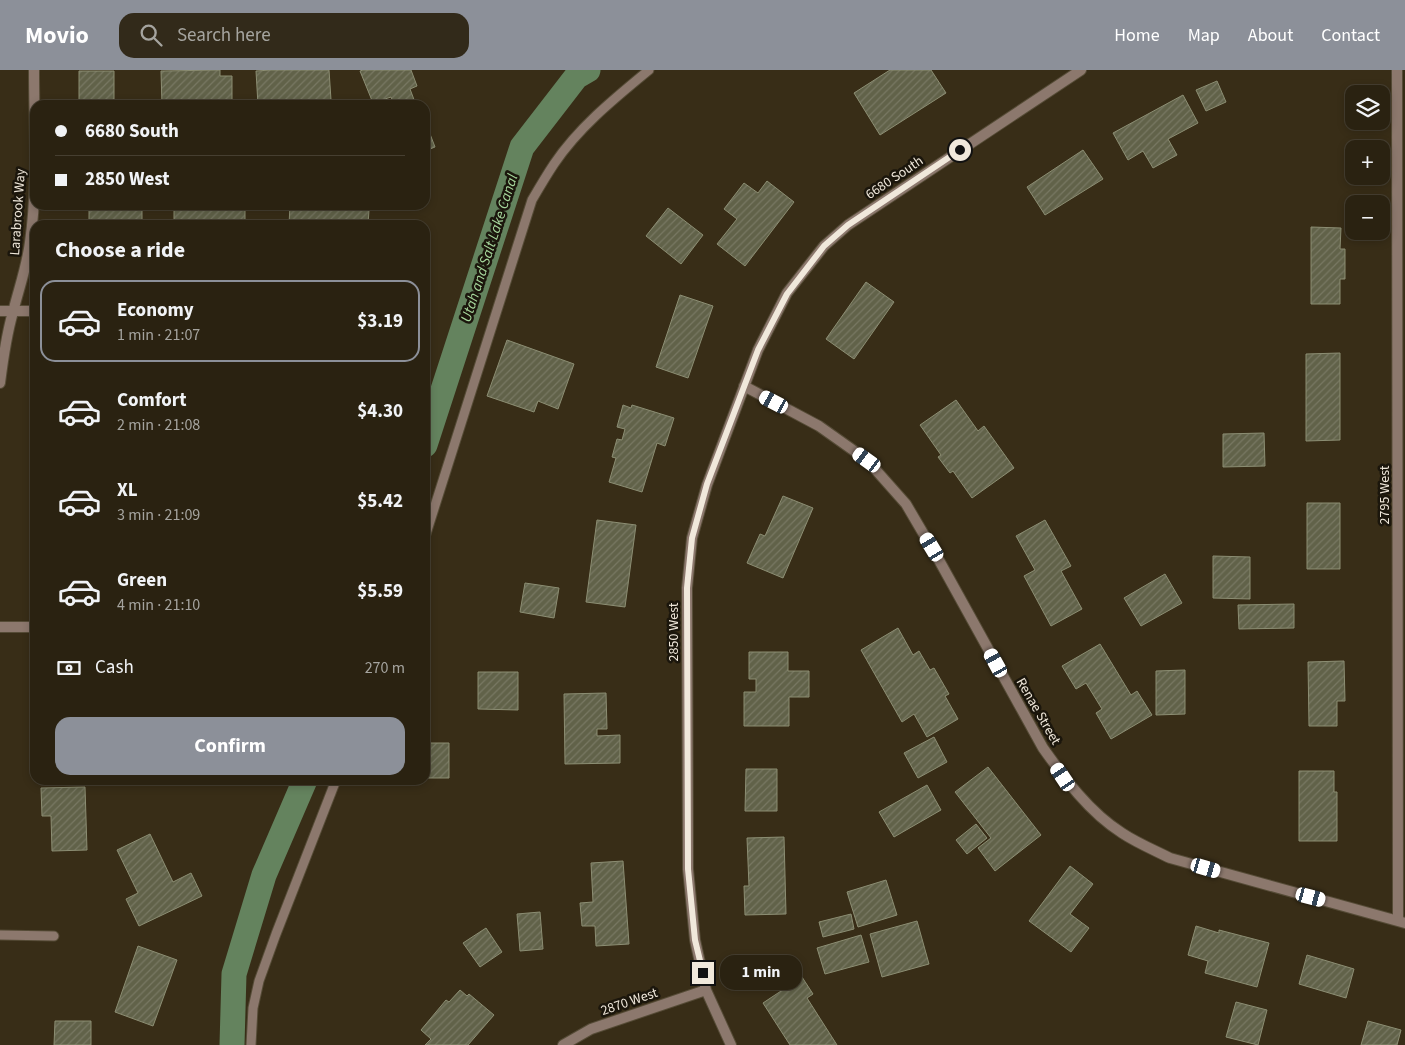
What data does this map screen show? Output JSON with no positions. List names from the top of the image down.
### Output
{
  "streets": {
    "street": [
      "6680 South",
      "Larabrook Way",
      "2795 West",
      "2850 West",
      "Renae Street",
      "2870 West"
    ]
  },
  "crossings": [
    ["6680 South", "2850 West"],
    ["2795 West", "Renae Street"],
    ["2850 West", "Renae Street"],
    ["2850 West", "2870 West"]
  ],
  "water": ["Utah and Salt Lake Canal"],
  "page": {
    "header": "Movio",
    "search": "Search here",
    "nav": [
      "Home",
      "Map",
      "About",
      "Contact"
    ],
    "map_buttons": ["+", "−"],
    "banner": ["6680 South", "2850 West"],
    "heading": "Choose a ride",
    "list": [
      {
        "name": "Economy",
        "note": "1 min · 21:07",
        "value": "$3.19"
      },
      {
        "name": "Comfort",
        "note": "2 min · 21:08",
        "value": "$4.30"
      },
      {
        "name": "XL",
        "note": "3 min · 21:09",
        "value": "$5.42"
      },
      {
        "name": "Green",
        "note": "4 min · 21:10",
        "value": "$5.59"
      }
    ],
    "pay": ["Cash", "270 m"],
    "buttons": "Confirm",
    "bubble": "1 min"
  }
}
